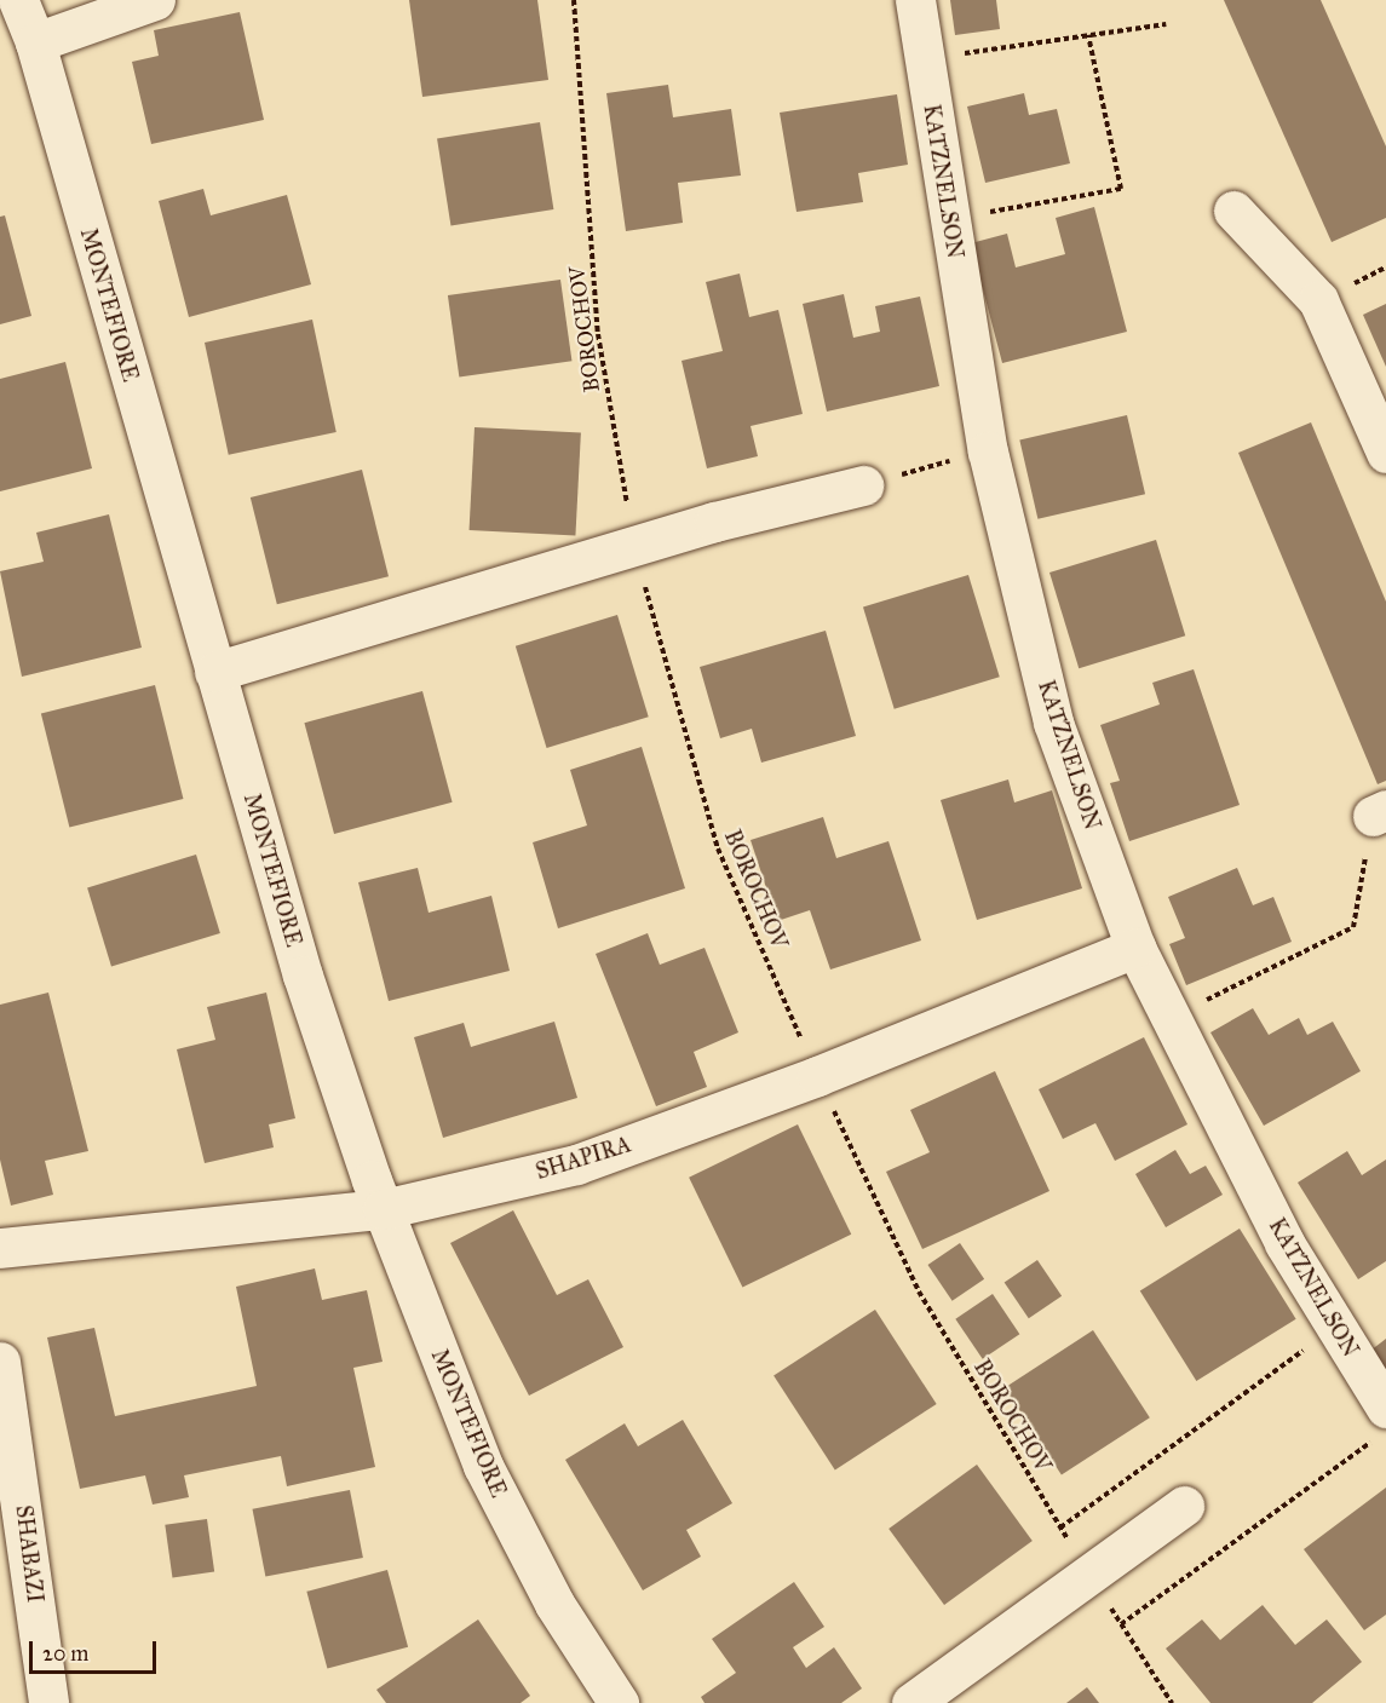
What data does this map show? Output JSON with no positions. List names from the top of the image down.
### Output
{
  "streets": {
    "street": [
      "KATZNELSON",
      "MONTEFIORE",
      "SHAPIRA",
      "SHABAZI"
    ],
    "path": ["BOROCHOV"]
  },
  "crossings": [
    ["KATZNELSON", "SHAPIRA"],
    ["MONTEFIORE", "SHAPIRA"],
    ["BOROCHOV", "SHAPIRA"]
  ],
  "scale_bar": "20 m"
}
